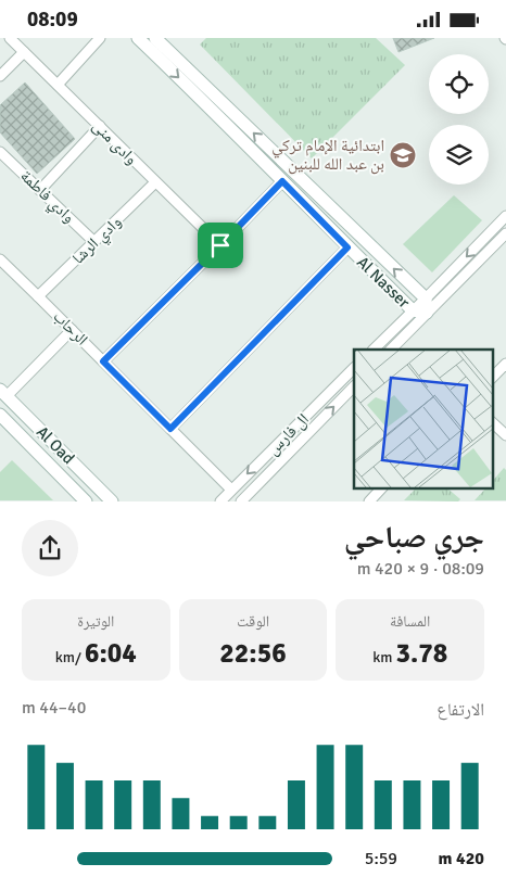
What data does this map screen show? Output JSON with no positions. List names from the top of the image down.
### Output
{
  "streets": {
    "street": [
      "وادى منى",
      "وادي فاطمة",
      "وادي الرشا",
      "Al Nasser",
      "الرحاب",
      "ال فارس",
      "Al Oad"
    ]
  },
  "crossings": [
    ["وادى منى", "وادي الرشا"],
    ["وادي فاطمة", "وادي الرشا"],
    ["وادي الرشا", "الرحاب"],
    ["الرحاب", "ال فارس"]
  ],
  "places": {
    "school or university": ["ابتدائية الإمام تركي بن عبد الله للبنين"]
  },
  "page": {
    "status": "08:09",
    "heading": ["جري صباحي", "08:09 · 9 × 420 m"],
    "stats": [
      ["المسافة", "3.78 km"],
      ["الوقت", "22:56"],
      ["الوتيرة", "6:04 /km"]
    ],
    "chart": ["الارتفاع", "40–44 m"],
    "list": [
      {
        "name": "420 m",
        "note": "5:59"
      }
    ]
  }
}
